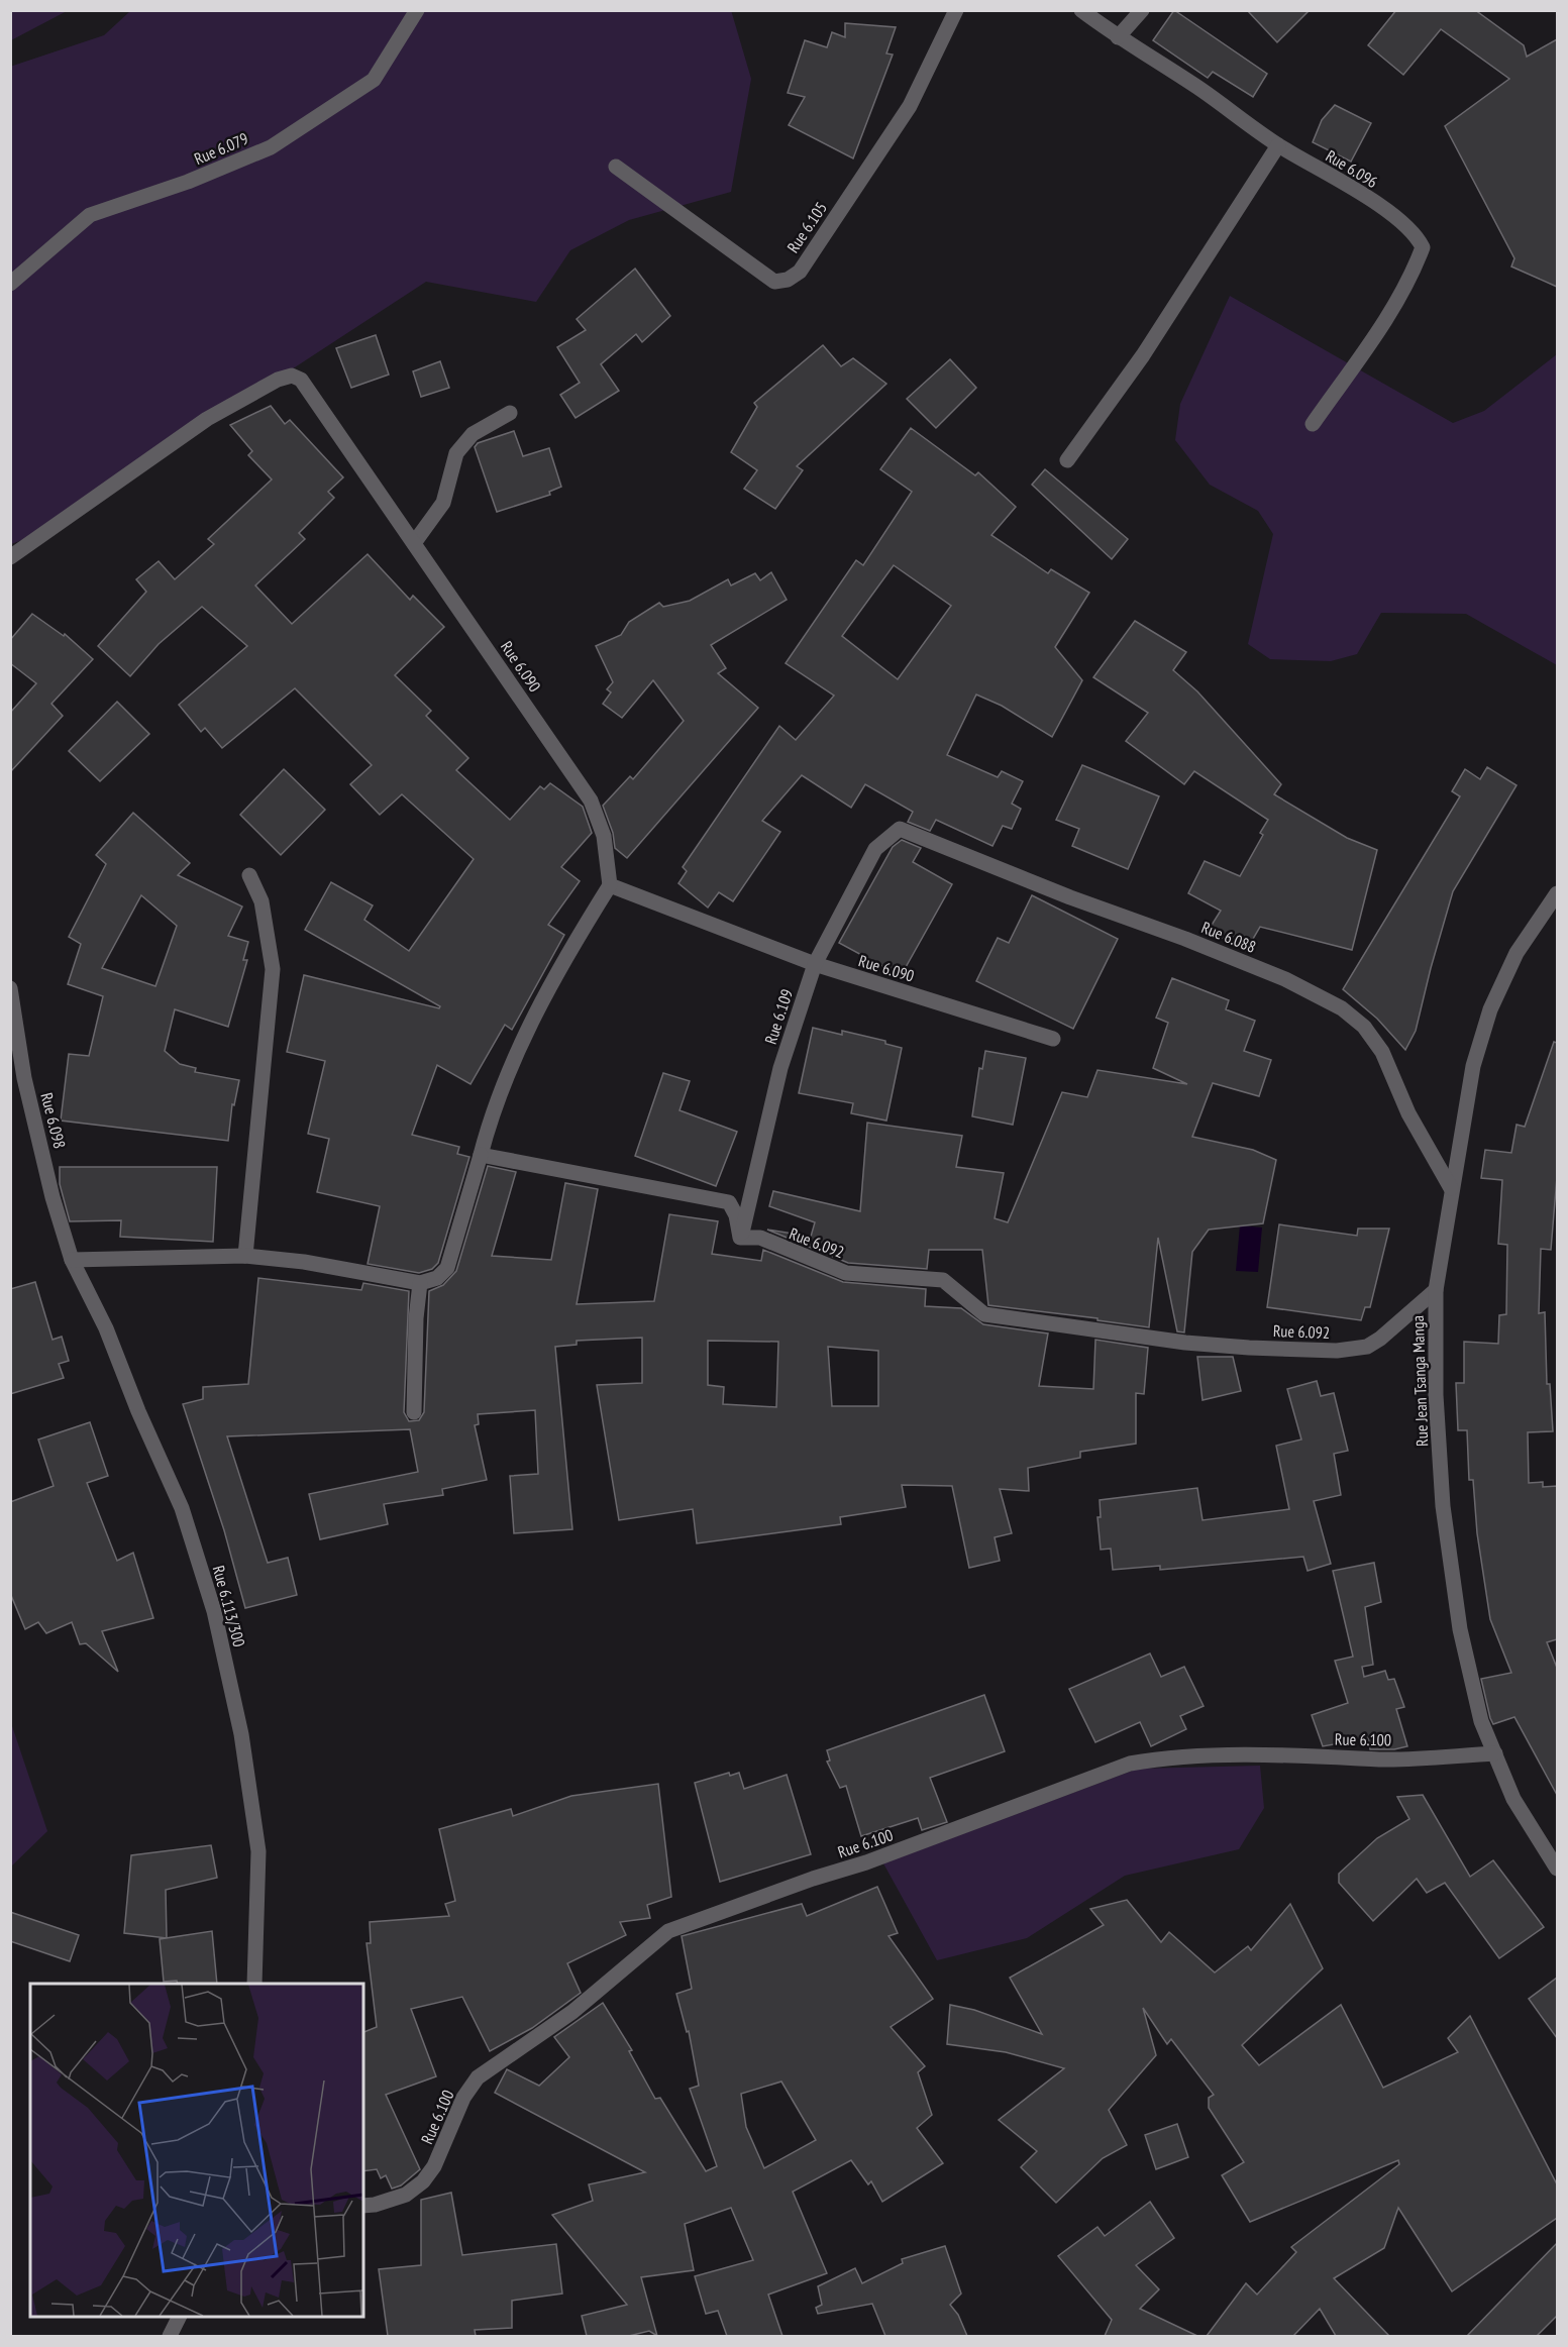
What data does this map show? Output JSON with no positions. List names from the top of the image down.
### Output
{
  "streets": {
    "street": [
      "Rue 6.079",
      "Rue 6.096",
      "Rue 6.105",
      "Rue 6.090",
      "Rue 6.088",
      "Rue 6.109",
      "Rue 6.098",
      "Rue 6.092",
      "Rue Jean Tsanga Manga",
      "Rue 6.113/300",
      "Rue 6.100"
    ]
  },
  "crossings": [
    ["Rue 6.090", "Rue 6.109"],
    ["Rue 6.088", "Rue 6.109"],
    ["Rue 6.088", "Rue Jean Tsanga Manga"],
    ["Rue 6.109", "Rue 6.092"],
    ["Rue 6.098", "Rue 6.113/300"],
    ["Rue 6.092", "Rue Jean Tsanga Manga"],
    ["Rue Jean Tsanga Manga", "Rue 6.100"]
  ]
}
